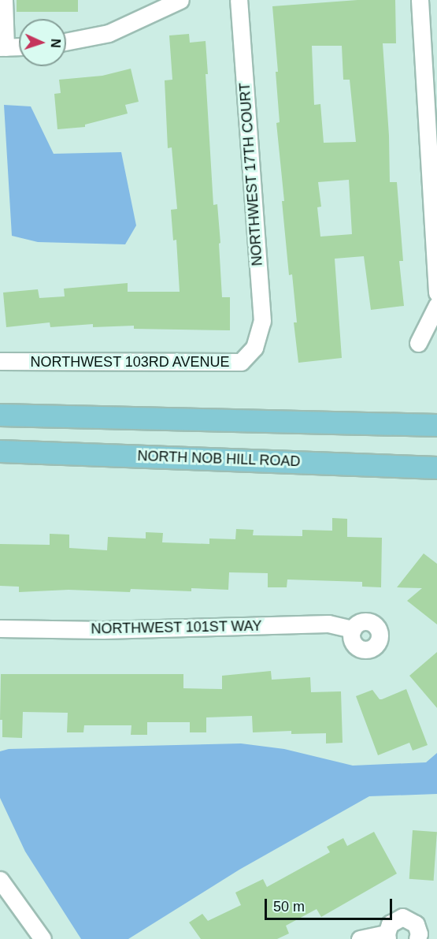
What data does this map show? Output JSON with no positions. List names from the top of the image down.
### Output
{
  "streets": {
    "main road": ["NORTH NOB HILL ROAD"],
    "street": ["NORTHWEST 17TH COURT", "NORTHWEST 103RD AVENUE", "NORTHWEST 101ST WAY"]
  },
  "crossings": [
    ["NORTHWEST 17TH COURT", "NORTHWEST 103RD AVENUE"]
  ],
  "scale_bar": "50 m",
  "north": "right"
}
